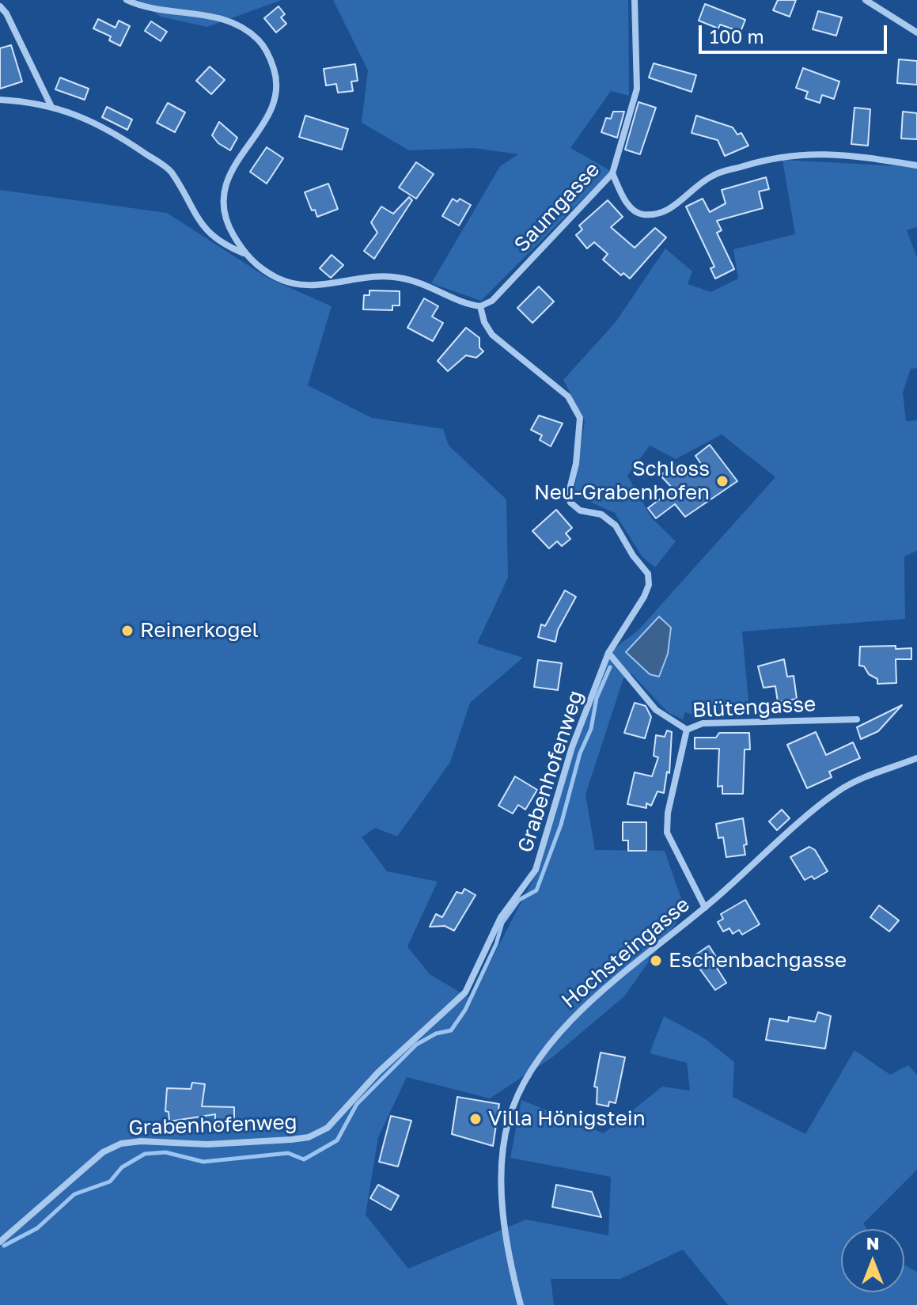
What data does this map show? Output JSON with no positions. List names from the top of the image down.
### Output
{
  "streets": {
    "street": [
      "Saumgasse",
      "Blütengasse",
      "Grabenhofenweg",
      "Hochsteingasse"
    ]
  },
  "crossings": [
    ["Saumgasse", "Grabenhofenweg"],
    ["Blütengasse", "Grabenhofenweg"]
  ],
  "places": [
    "Schloss Neu-Grabenhofen",
    "Reinerkogel",
    "Eschenbachgasse",
    "Villa Hönigstein"
  ],
  "scale_bar": "100 m",
  "north": "top"
}
